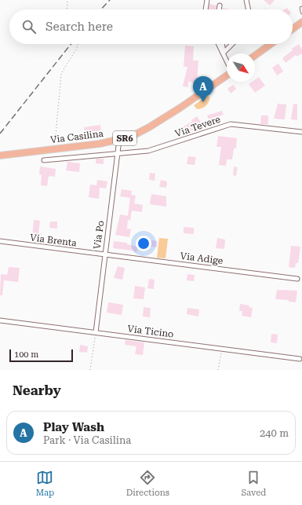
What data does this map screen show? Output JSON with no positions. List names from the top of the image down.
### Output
{
  "streets": {
    "main road": ["Via Casilina", "SR6"],
    "street": [
      "Via Tevere",
      "Via Po",
      "Via Brenta",
      "Via Adige",
      "Via Ticino"
    ]
  },
  "crossings": [
    ["Via Tevere", "Via Po"],
    ["Via Casilina", "Via Po"],
    ["Via Po", "Via Brenta"],
    ["Via Po", "Via Adige"],
    ["Via Po", "Via Ticino"],
    ["Via Brenta", "Via Adige"]
  ],
  "scale_bar": "100 m",
  "north": "bottom right",
  "page": {
    "search": "Search here",
    "pins": "A",
    "scale": "100 m",
    "heading": "Nearby",
    "list": [
      {
        "mark": "A",
        "name": "Play Wash",
        "note": "Park · Via Casilina",
        "value": "240 m"
      }
    ],
    "nav": ["Map", "Directions", "Saved"]
  }
}
